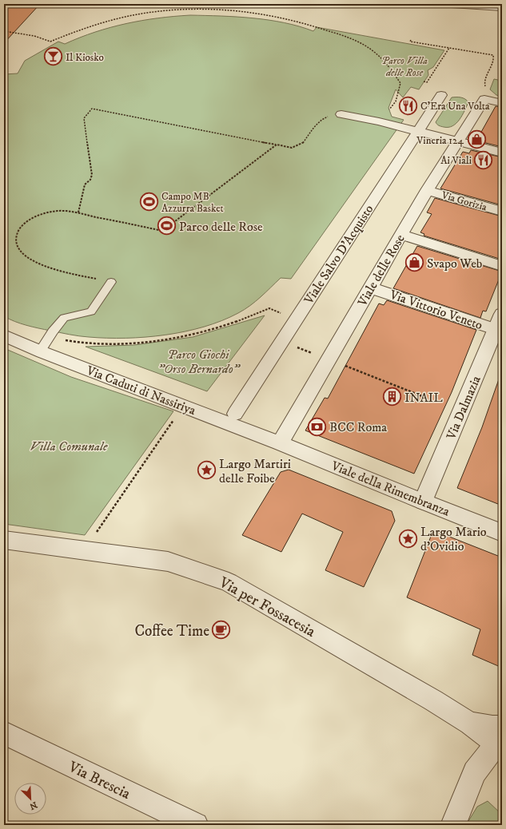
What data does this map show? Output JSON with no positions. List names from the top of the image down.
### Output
{
  "streets": {
    "street": [
      "Via Gorizia",
      "Viale Salvo D'Acquisto",
      "Viale delle Rose",
      "Via Vittorio Veneto",
      "Via Caduti di Nassiriya",
      "Via Dalmazia",
      "Viale della Rimembranza",
      "Via per Fossacesia",
      "Via Brescia"
    ]
  },
  "crossings": [
    ["Via Gorizia", "Viale delle Rose"],
    ["Viale delle Rose", "Via Vittorio Veneto"],
    ["Viale delle Rose", "Via Caduti di Nassiriya"],
    ["Viale delle Rose", "Viale della Rimembranza"],
    ["Via Vittorio Veneto", "Via Dalmazia"],
    ["Via Caduti di Nassiriya", "Viale della Rimembranza"],
    ["Via Dalmazia", "Viale della Rimembranza"]
  ],
  "parks": ["Parco Villa delle Rose", "Parco Giochi \"Orso Bernardo\"", "Villa Comunale"],
  "places": {
    "bar": ["Il Kiosko"],
    "restaurant": ["C’Era Una Volta", "Ai Viali"],
    "shop": ["Vineria 124", "Svapo Web"],
    "sports": ["Campo MB Azzurra Basket", "Parco delle Rose"],
    "building": ["INAIL"],
    "bank": ["BCC Roma"],
    "place": ["Largo Martiri delle Foibe", "Largo Mario d'Ovidio"],
    "cafe": ["Coffee Time"]
  },
  "north": "bottom right"
}
